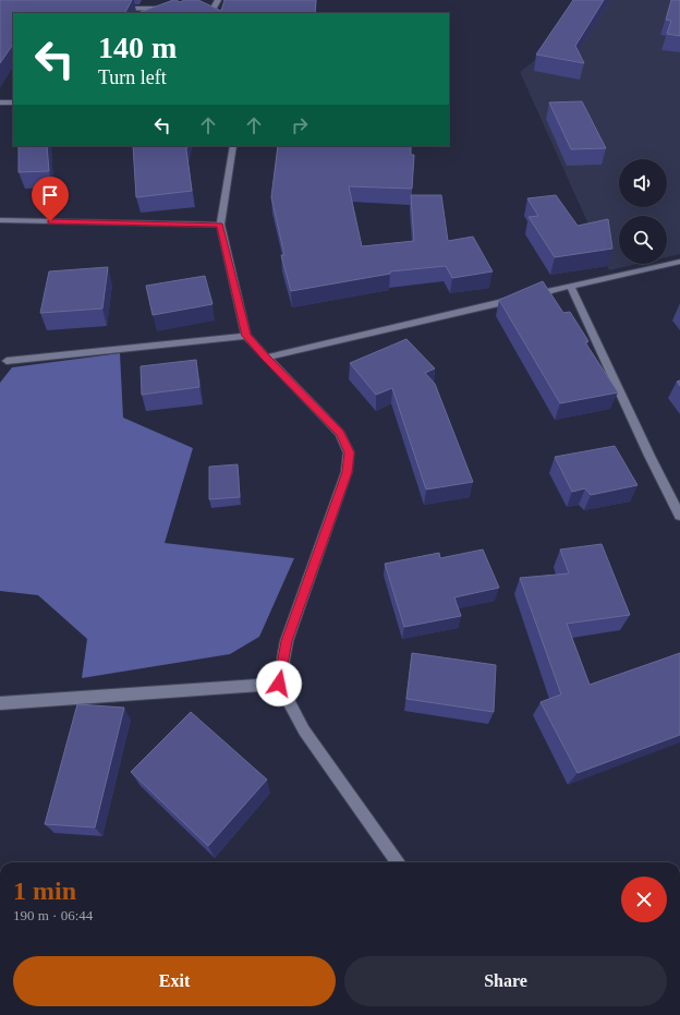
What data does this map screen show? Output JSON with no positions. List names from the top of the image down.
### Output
{
  "page": {
    "turn": ["140 m", "Turn left"],
    "heading": ["1 min", "190 m · 06:44"],
    "buttons": ["Exit", "Share"]
  }
}
